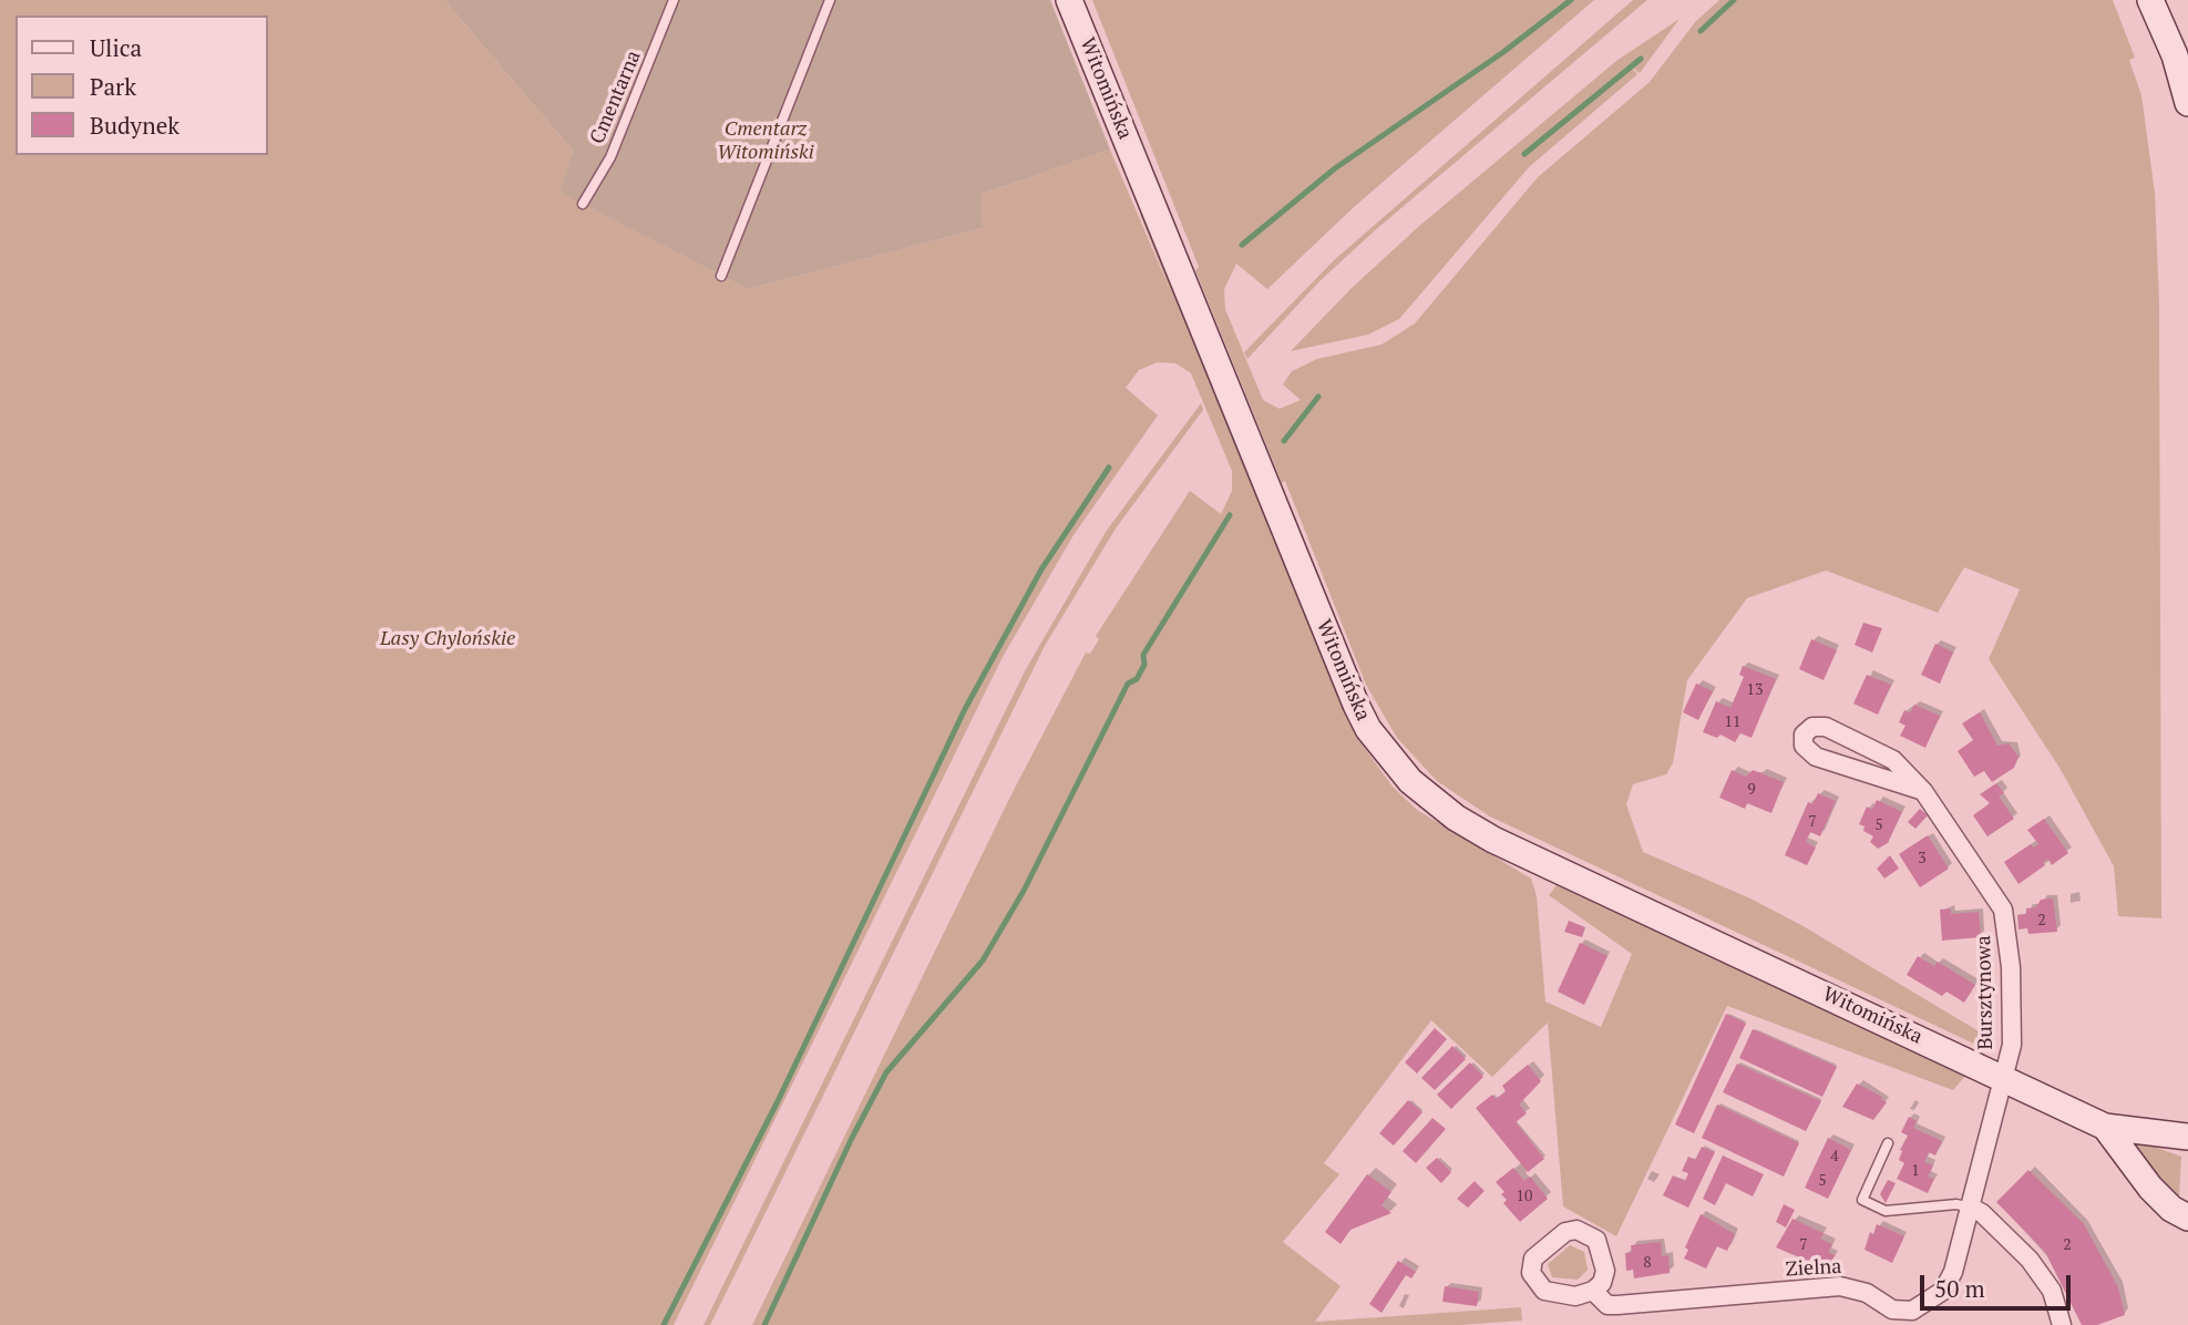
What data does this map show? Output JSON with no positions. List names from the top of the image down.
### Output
{
  "streets": {
    "street": ["Witomińska", "Bursztynowa", "Zielna"],
    "lane": ["Cmentarna"]
  },
  "crossings": [
    ["Witomińska", "Bursztynowa"],
    ["Witomińska", "Zielna"],
    ["Bursztynowa", "Zielna"]
  ],
  "parks": ["Cmentarz Witomiński", "Lasy Chylońskie"],
  "house_numbers": [
    "13",
    "11",
    "9",
    "7",
    "5",
    "3",
    "2",
    "4",
    "1",
    "5",
    "10",
    "7",
    "2",
    "8"
  ],
  "legend": ["Ulica", "Park", "Budynek"],
  "scale_bar": "50 m"
}
